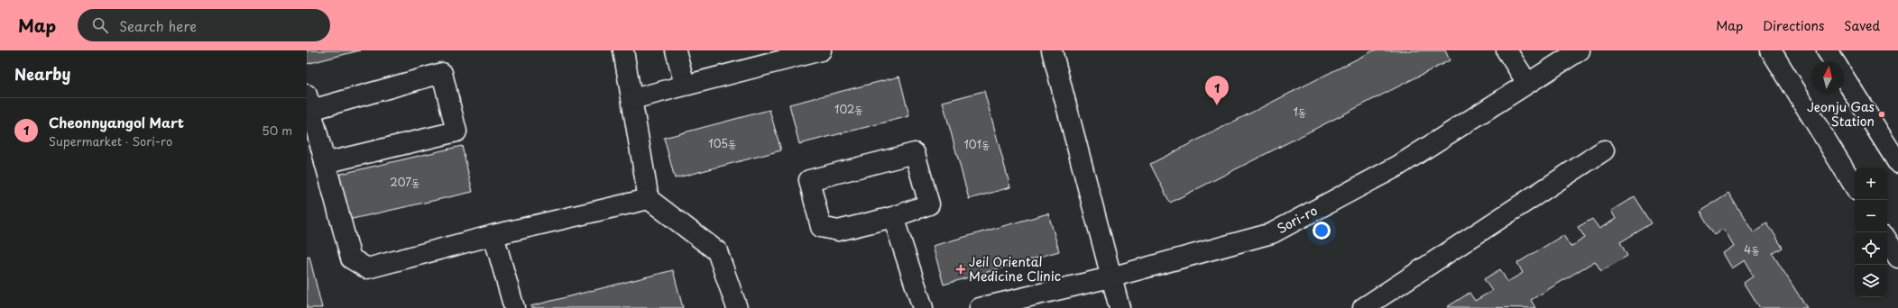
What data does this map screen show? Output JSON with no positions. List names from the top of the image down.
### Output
{
  "streets": {
    "street": ["Sori-ro"]
  },
  "places": {
    "other": ["Jeonju Gas Station"],
    "health": ["Jeil Oriental Medicine Clinic"]
  },
  "house_numbers": [
    "102동",
    "1동",
    "105동",
    "101동",
    "207동",
    "4동"
  ],
  "north": "top",
  "page": {
    "header": "Map",
    "search": "Search here",
    "nav": ["Map", "Directions", "Saved"],
    "heading": "Nearby",
    "pins": "1",
    "list": [
      {
        "mark": "1",
        "name": "Cheonnyangol Mart",
        "note": "Supermarket · Sori-ro",
        "value": "50 m"
      }
    ],
    "map_buttons": ["+", "−"]
  }
}
